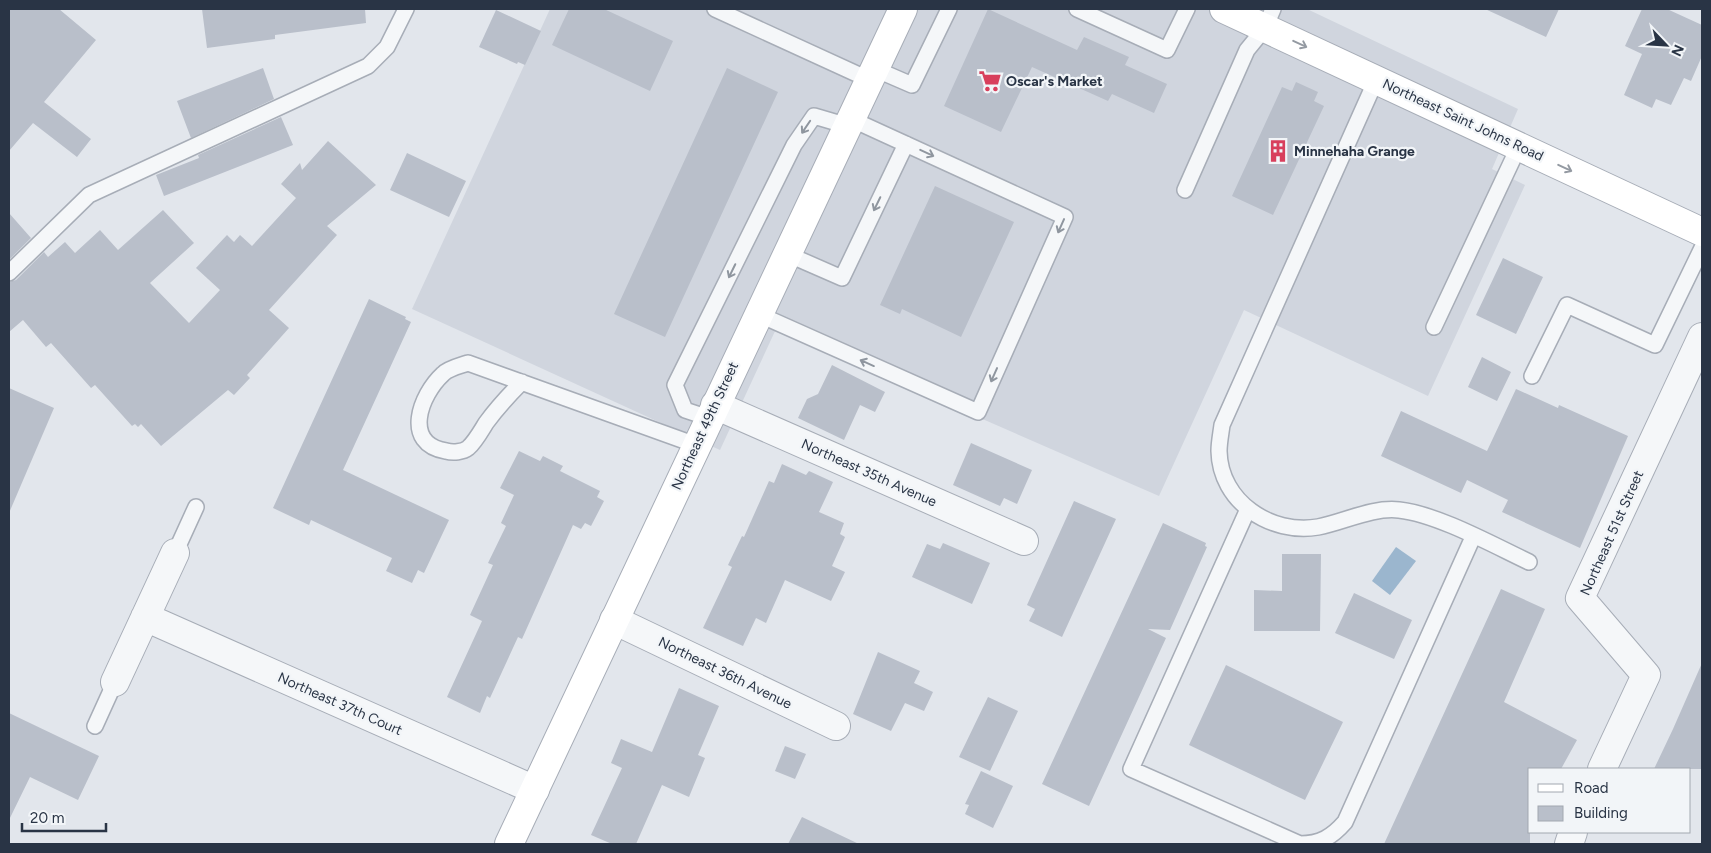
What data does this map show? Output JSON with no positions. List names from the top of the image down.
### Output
{
  "streets": {
    "street": [
      "Northeast Saint Johns Road",
      "Northeast 49th Street",
      "Northeast 35th Avenue",
      "Northeast 51st Street",
      "Northeast 36th Avenue",
      "Northeast 37th Court"
    ]
  },
  "crossings": [
    ["Northeast 49th Street", "Northeast 35th Avenue"],
    ["Northeast 49th Street", "Northeast 36th Avenue"],
    ["Northeast 49th Street", "Northeast 37th Court"]
  ],
  "one_way": ["Northeast Saint Johns Road"],
  "places": {
    "supermarket": ["Oscar's Market"],
    "building": ["Minnehaha Grange"]
  },
  "legend": ["Road", "Building"],
  "scale_bar": "20 m",
  "north": "bottom right"
}
